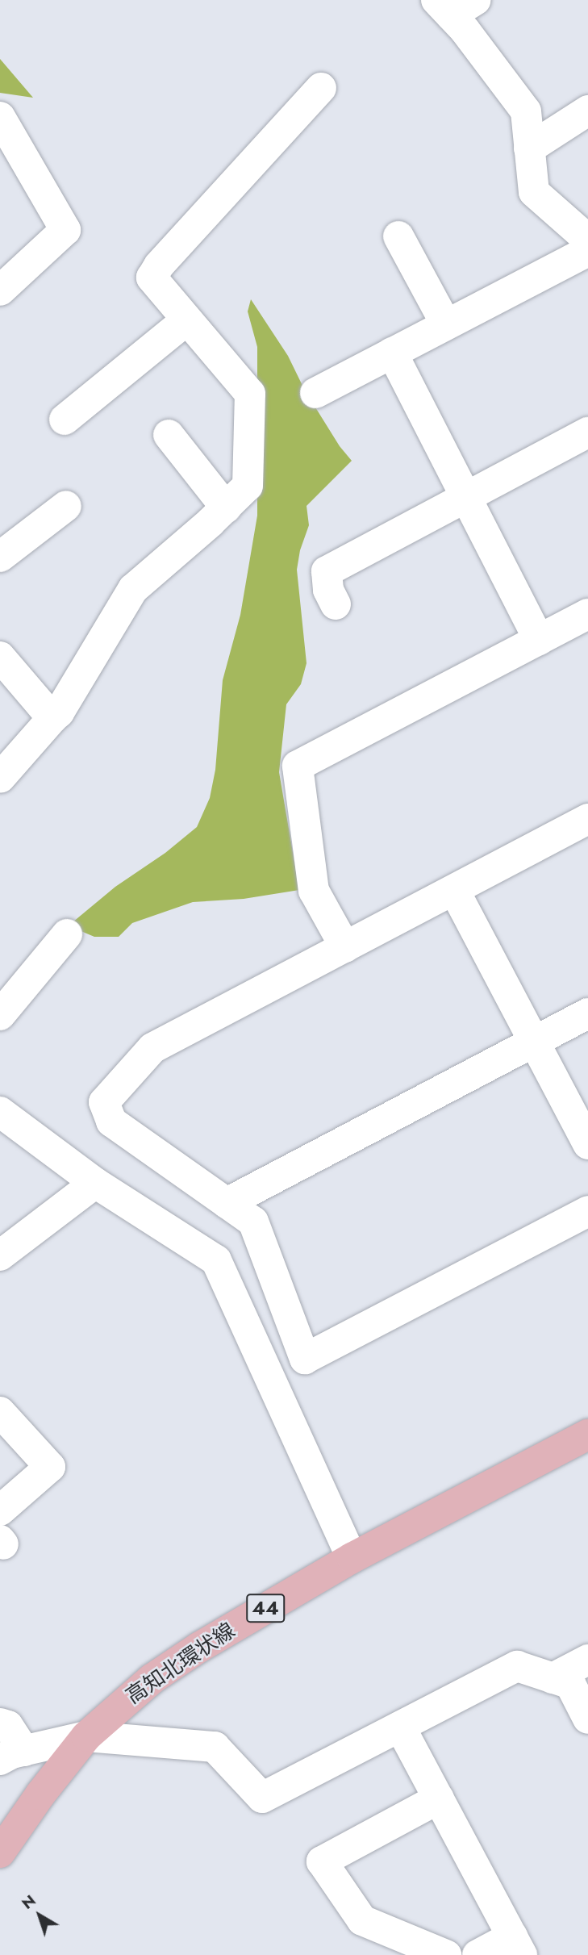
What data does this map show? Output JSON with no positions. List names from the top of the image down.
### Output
{
  "streets": {
    "main road": ["44", "高知北環状線"]
  },
  "north": "top left"
}
